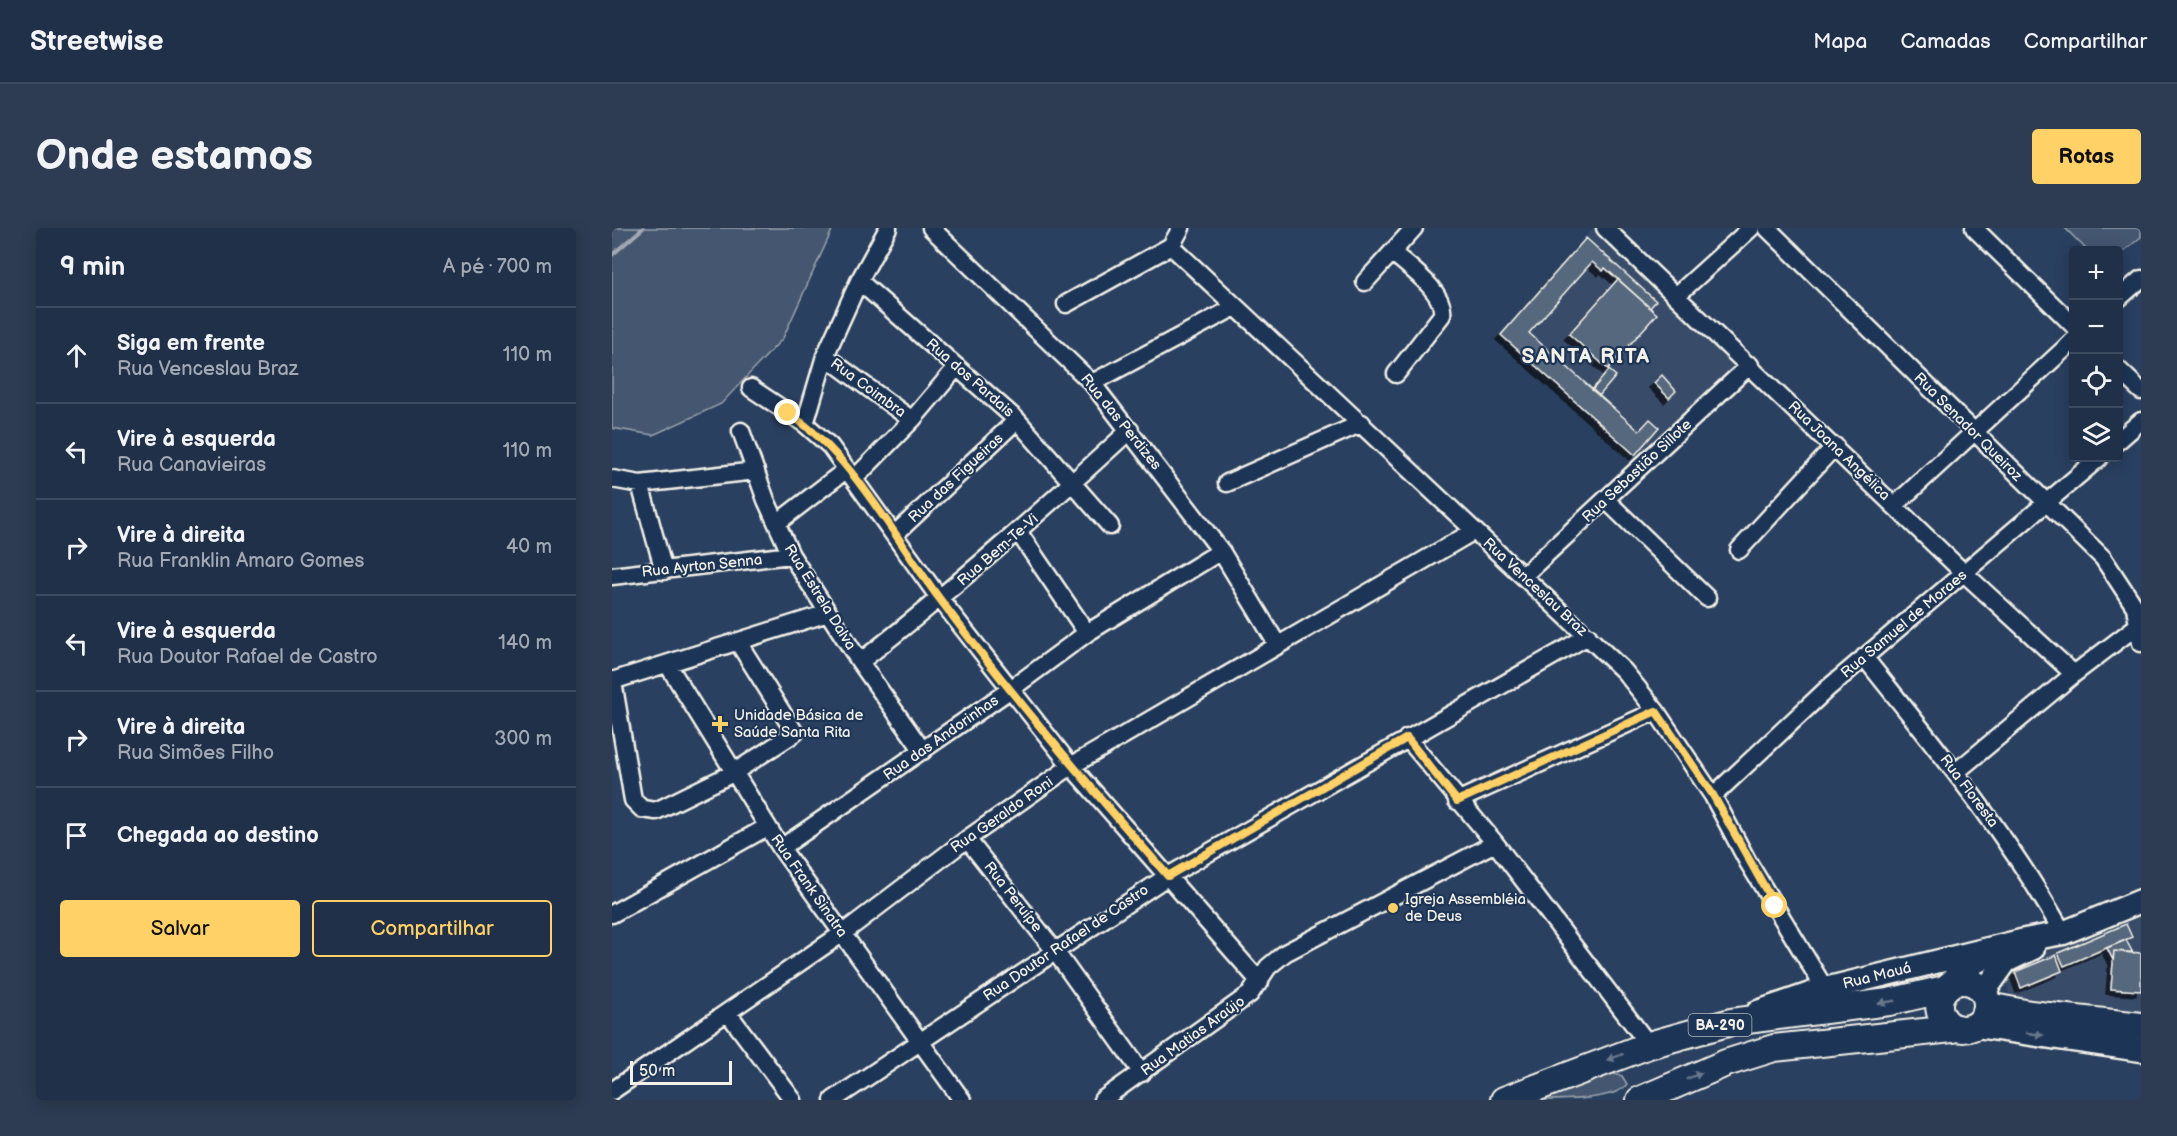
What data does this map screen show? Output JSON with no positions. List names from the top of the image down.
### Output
{
  "streets": {
    "main road": ["BA-290"],
    "street": [
      "Rua dos Pardais",
      "Rua Coimbra",
      "Rua das Perdizes",
      "Rua Senador Queiroz",
      "Rua Joana Angélica",
      "Rua Sebastião Sillote",
      "Rua das Figueiras",
      "Rua Bem-Te-Vi",
      "Rua Ayrton Senna",
      "Rua Venceslau Braz",
      "Rua Estrela Dalva",
      "Rua Samuel de Moraes",
      "Rua das Andorinhas",
      "Rua Floresta",
      "Rua Geraldo Roni",
      "Rua Frank Sinatra",
      "Rua Peruípe",
      "Rua Doutor Rafael de Castro",
      "Rua Mauá",
      "Rua Matias Araújo"
    ]
  },
  "crossings": [
    ["Rua dos Pardais", "Rua das Figueiras"],
    ["Rua dos Pardais", "Rua Bem-Te-Vi"],
    ["Rua das Perdizes", "Rua Bem-Te-Vi"],
    ["Rua das Perdizes", "Rua das Andorinhas"],
    ["Rua das Perdizes", "Rua Geraldo Roni"],
    ["Rua Senador Queiroz", "Rua Samuel de Moraes"],
    ["Rua Joana Angélica", "Rua Sebastião Sillote"],
    ["Rua Joana Angélica", "Rua Samuel de Moraes"],
    ["Rua Sebastião Sillote", "Rua Venceslau Braz"],
    ["Rua Bem-Te-Vi", "Rua Estrela Dalva"],
    ["Rua Ayrton Senna", "Rua Estrela Dalva"],
    ["Rua Venceslau Braz", "Rua Samuel de Moraes"],
    ["Rua Venceslau Braz", "Rua Geraldo Roni"],
    ["Rua Venceslau Braz", "Rua Doutor Rafael de Castro"],
    ["Rua Venceslau Braz", "Rua Mauá"],
    ["Rua Estrela Dalva", "Rua das Andorinhas"],
    ["Rua Samuel de Moraes", "Rua Floresta"],
    ["Rua das Andorinhas", "Rua Frank Sinatra"],
    ["Rua Floresta", "Rua Mauá"],
    ["Rua Geraldo Roni", "Rua Frank Sinatra"],
    ["Rua Geraldo Roni", "Rua Peruípe"],
    ["Rua Frank Sinatra", "Rua Doutor Rafael de Castro"],
    ["Rua Peruípe", "Rua Doutor Rafael de Castro"],
    ["Rua Peruípe", "Rua Matias Araújo"],
    ["Rua Mauá", "BA-290"]
  ],
  "districts": ["SANTA RITA"],
  "places": {
    "health": ["Unidade Básica de Saúde Santa Rita"],
    "other": ["Igreja Assembléia de Deus"]
  },
  "scale_bar": "50 m",
  "page": {
    "header": "Streetwise",
    "nav": ["Mapa", "Camadas", "Compartilhar"],
    "buttons": [
      "Rotas",
      ["Salvar", "Compartilhar"]
    ],
    "title": "Onde estamos",
    "heading": ["9 min", "A pé · 700 m"],
    "map_buttons": ["+", "−"],
    "list": [
      ["Siga em frente", "Rua Venceslau Braz", "110 m"],
      ["Vire à esquerda", "Rua Canavieiras", "110 m"],
      ["Vire à direita", "Rua Franklin Amaro Gomes", "40 m"],
      ["Vire à esquerda", "Rua Doutor Rafael de Castro", "140 m"],
      ["Vire à direita", "Rua Simões Filho", "300 m"],
      "Chegada ao destino"
    ],
    "scale": "50 m"
  }
}
